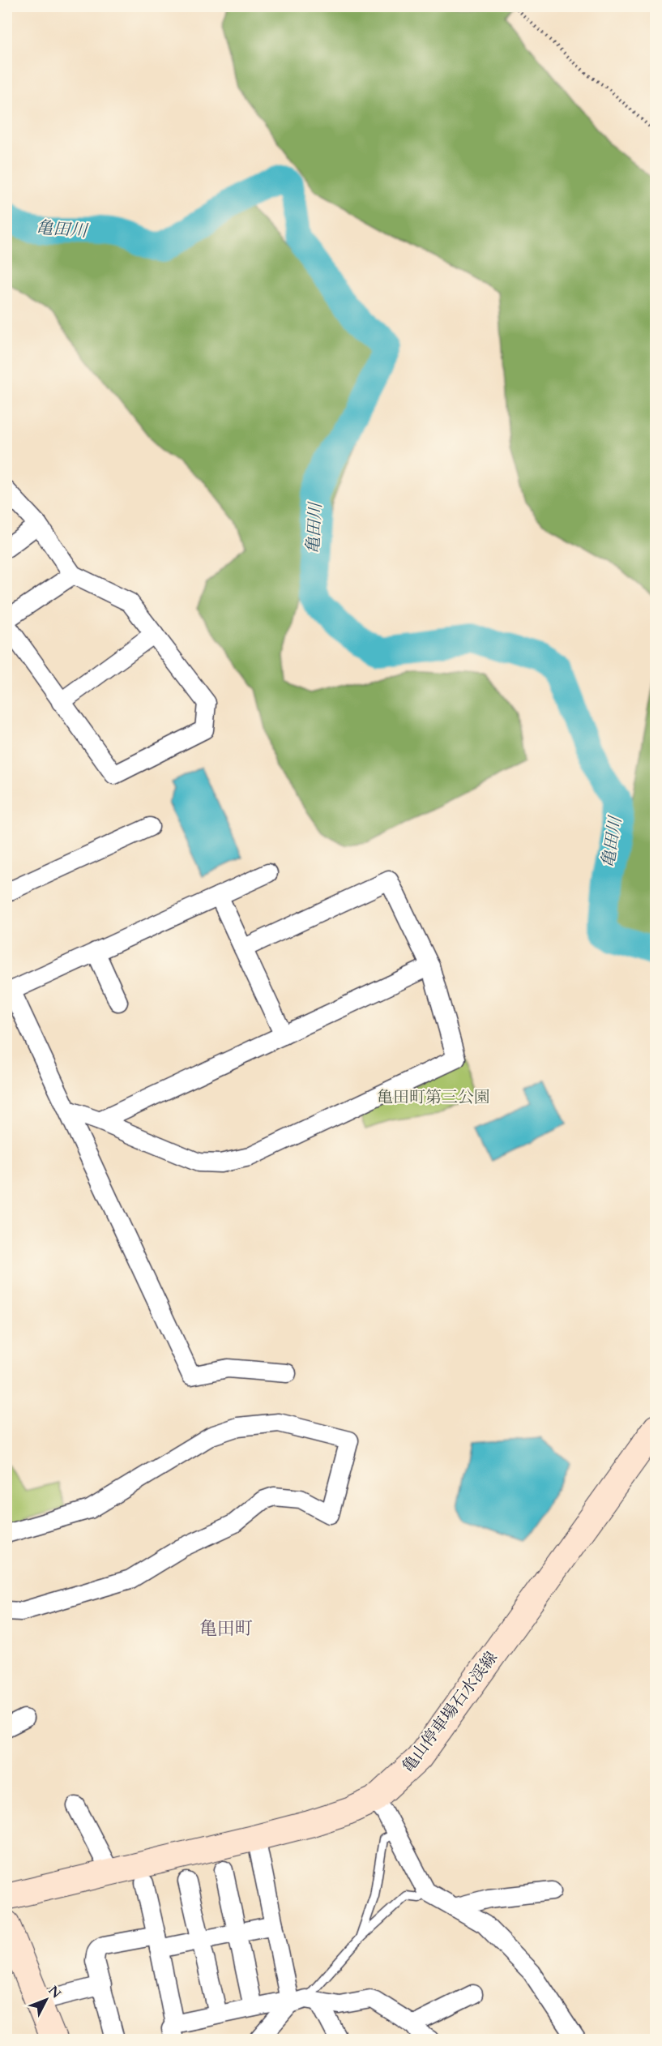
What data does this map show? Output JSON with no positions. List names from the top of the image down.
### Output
{
  "streets": {
    "main road": ["亀山停車場石水渓線"]
  },
  "districts": ["亀田町"],
  "water": ["亀田川"],
  "parks": ["亀田町第三公園"],
  "north": "top right"
}
